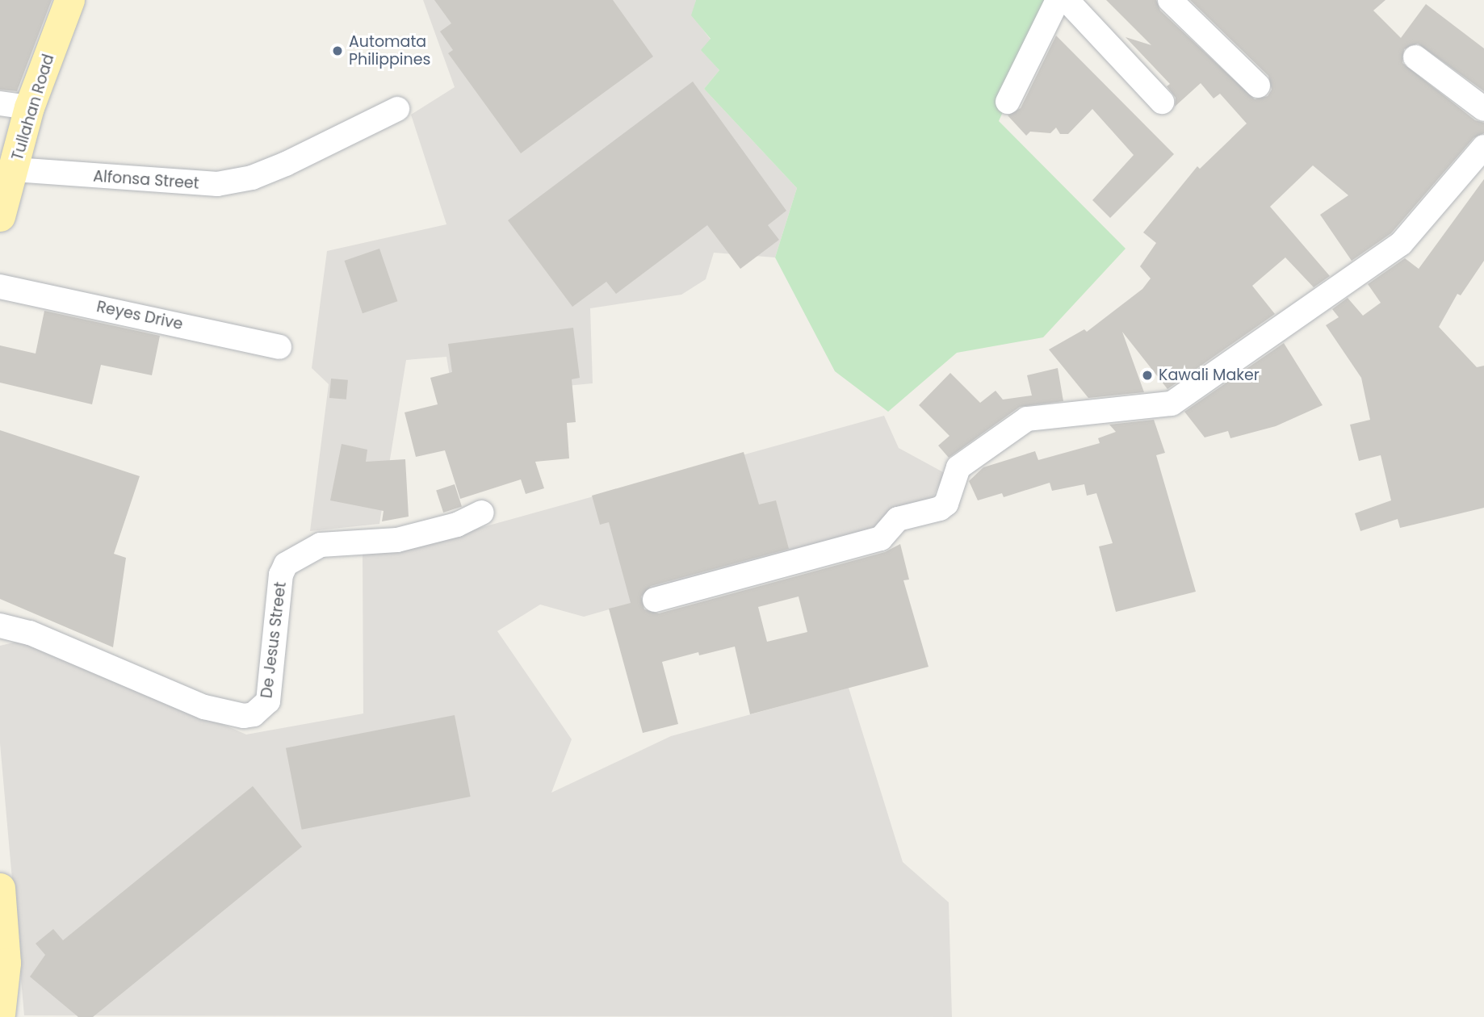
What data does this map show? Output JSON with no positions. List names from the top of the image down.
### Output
{
  "streets": {
    "main road": ["Tullahan Road"],
    "street": ["Alfonsa Street", "Reyes Drive", "De Jesus Street"]
  },
  "crossings": [
    ["Tullahan Road", "Alfonsa Street"]
  ],
  "places": ["Automata Philippines", "Kawali Maker"]
}
